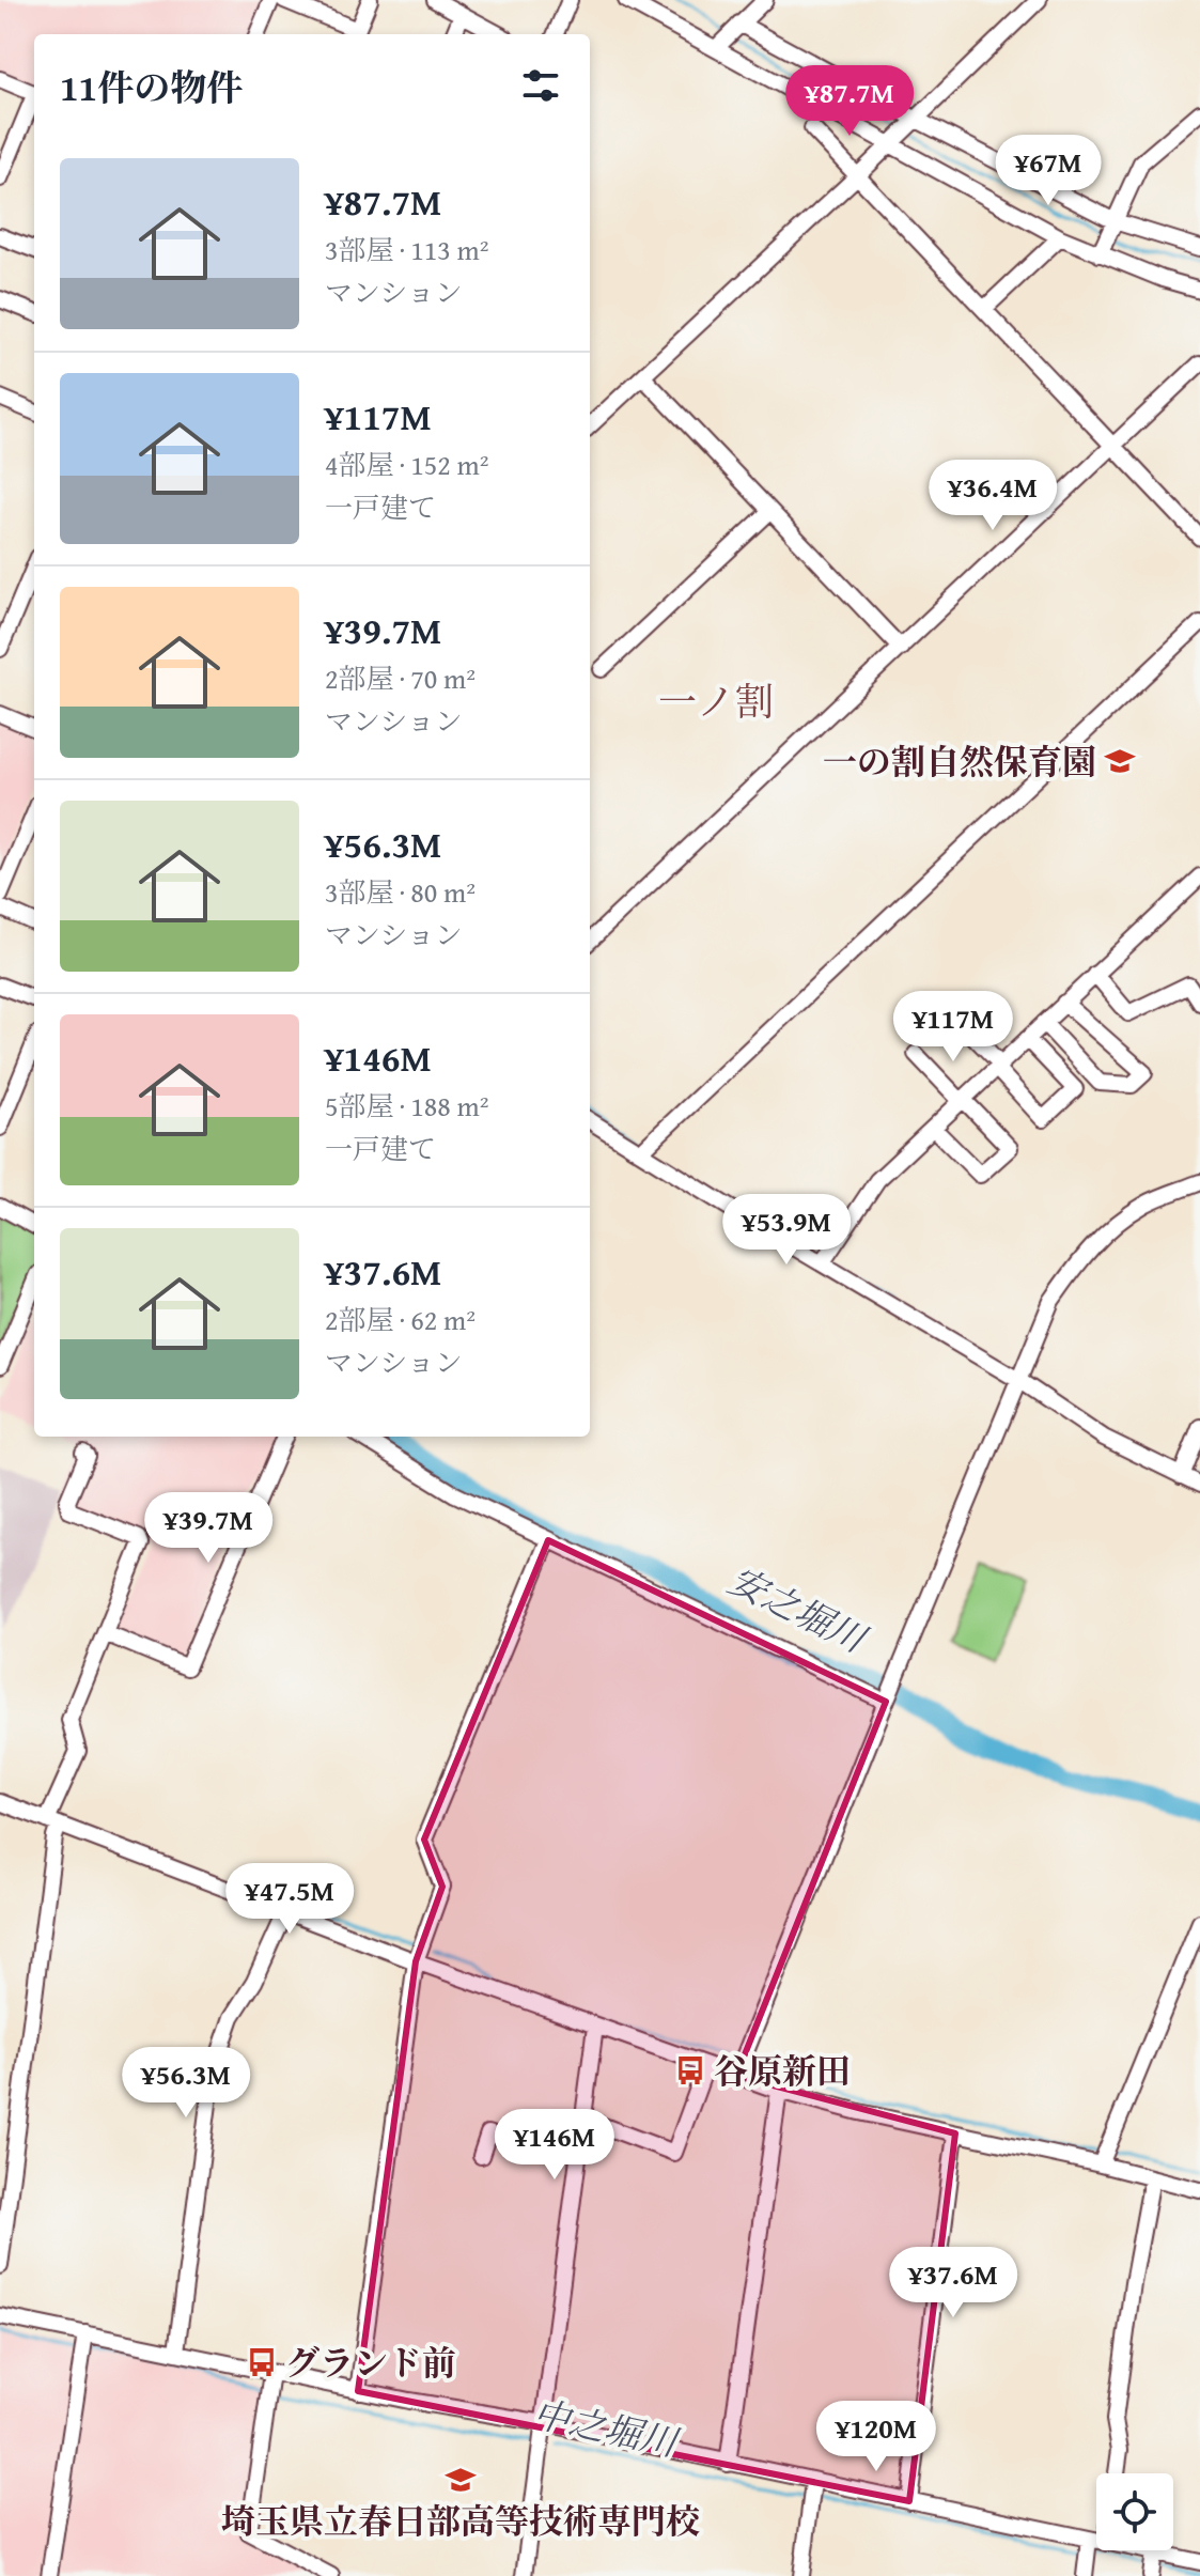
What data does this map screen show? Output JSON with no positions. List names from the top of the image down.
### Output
{
  "districts": ["一ノ割"],
  "water": ["安之堀川", "中之堀川"],
  "places": {
    "school or university": ["一の割自然保育園", "埼玉県立春日部高等技術専門校"],
    "bus stop": ["谷原新田", "グランド前"]
  },
  "page": {
    "heading": "11件の物件",
    "price": [
      "¥87.7M",
      "¥67M",
      "¥36.4M",
      "¥117M",
      "¥53.9M",
      "¥39.7M",
      "¥47.5M",
      "¥56.3M",
      "¥146M",
      "¥37.6M",
      "¥120M"
    ],
    "list": [
      {
        "name": "¥87.7M",
        "note": "3部屋 · 113 m² · マンション"
      },
      {
        "name": "¥117M",
        "note": "4部屋 · 152 m² · 一戸建て"
      },
      {
        "name": "¥39.7M",
        "note": "2部屋 · 70 m² · マンション"
      },
      {
        "name": "¥56.3M",
        "note": "3部屋 · 80 m² · マンション"
      },
      {
        "name": "¥146M",
        "note": "5部屋 · 188 m² · 一戸建て"
      },
      {
        "name": "¥37.6M",
        "note": "2部屋 · 62 m² · マンション"
      }
    ]
  }
}
